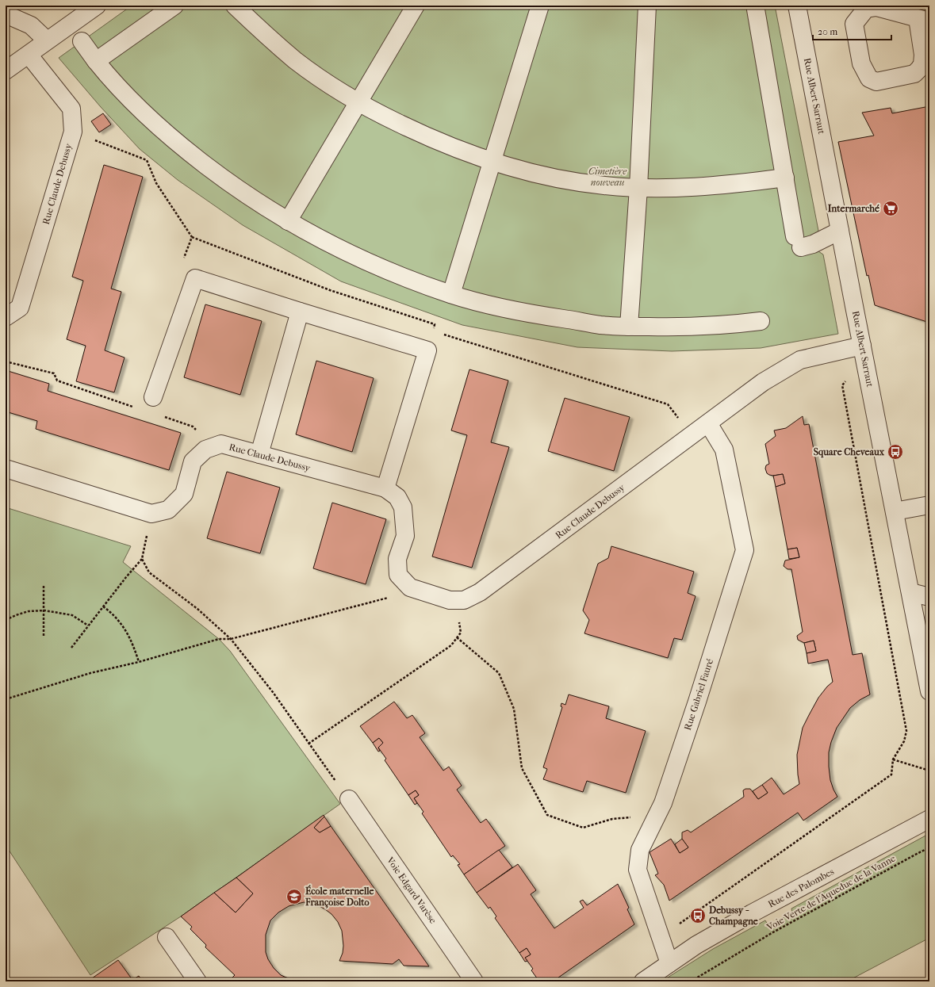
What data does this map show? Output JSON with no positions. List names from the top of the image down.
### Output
{
  "streets": {
    "street": [
      "Rue Albert Sarraut",
      "Rue Claude Debussy",
      "Rue Gabriel Fauré",
      "Rue des Palombes",
      "Voie Edgard Varèse"
    ],
    "path": ["Voie Verte de l'Aqueduc de la Vanne"]
  },
  "crossings": [
    ["Rue Albert Sarraut", "Rue Claude Debussy"],
    ["Rue Claude Debussy", "Rue Gabriel Fauré"],
    ["Rue Gabriel Fauré", "Rue des Palombes"]
  ],
  "parks": ["Cimetière nouveau"],
  "places": {
    "supermarket": ["Intermarché"],
    "bus stop": ["Square Cheveaux", "Debussy - Champagne"],
    "school or university": ["École maternelle Françoise Dolto"]
  },
  "scale_bar": "20 m"
}
